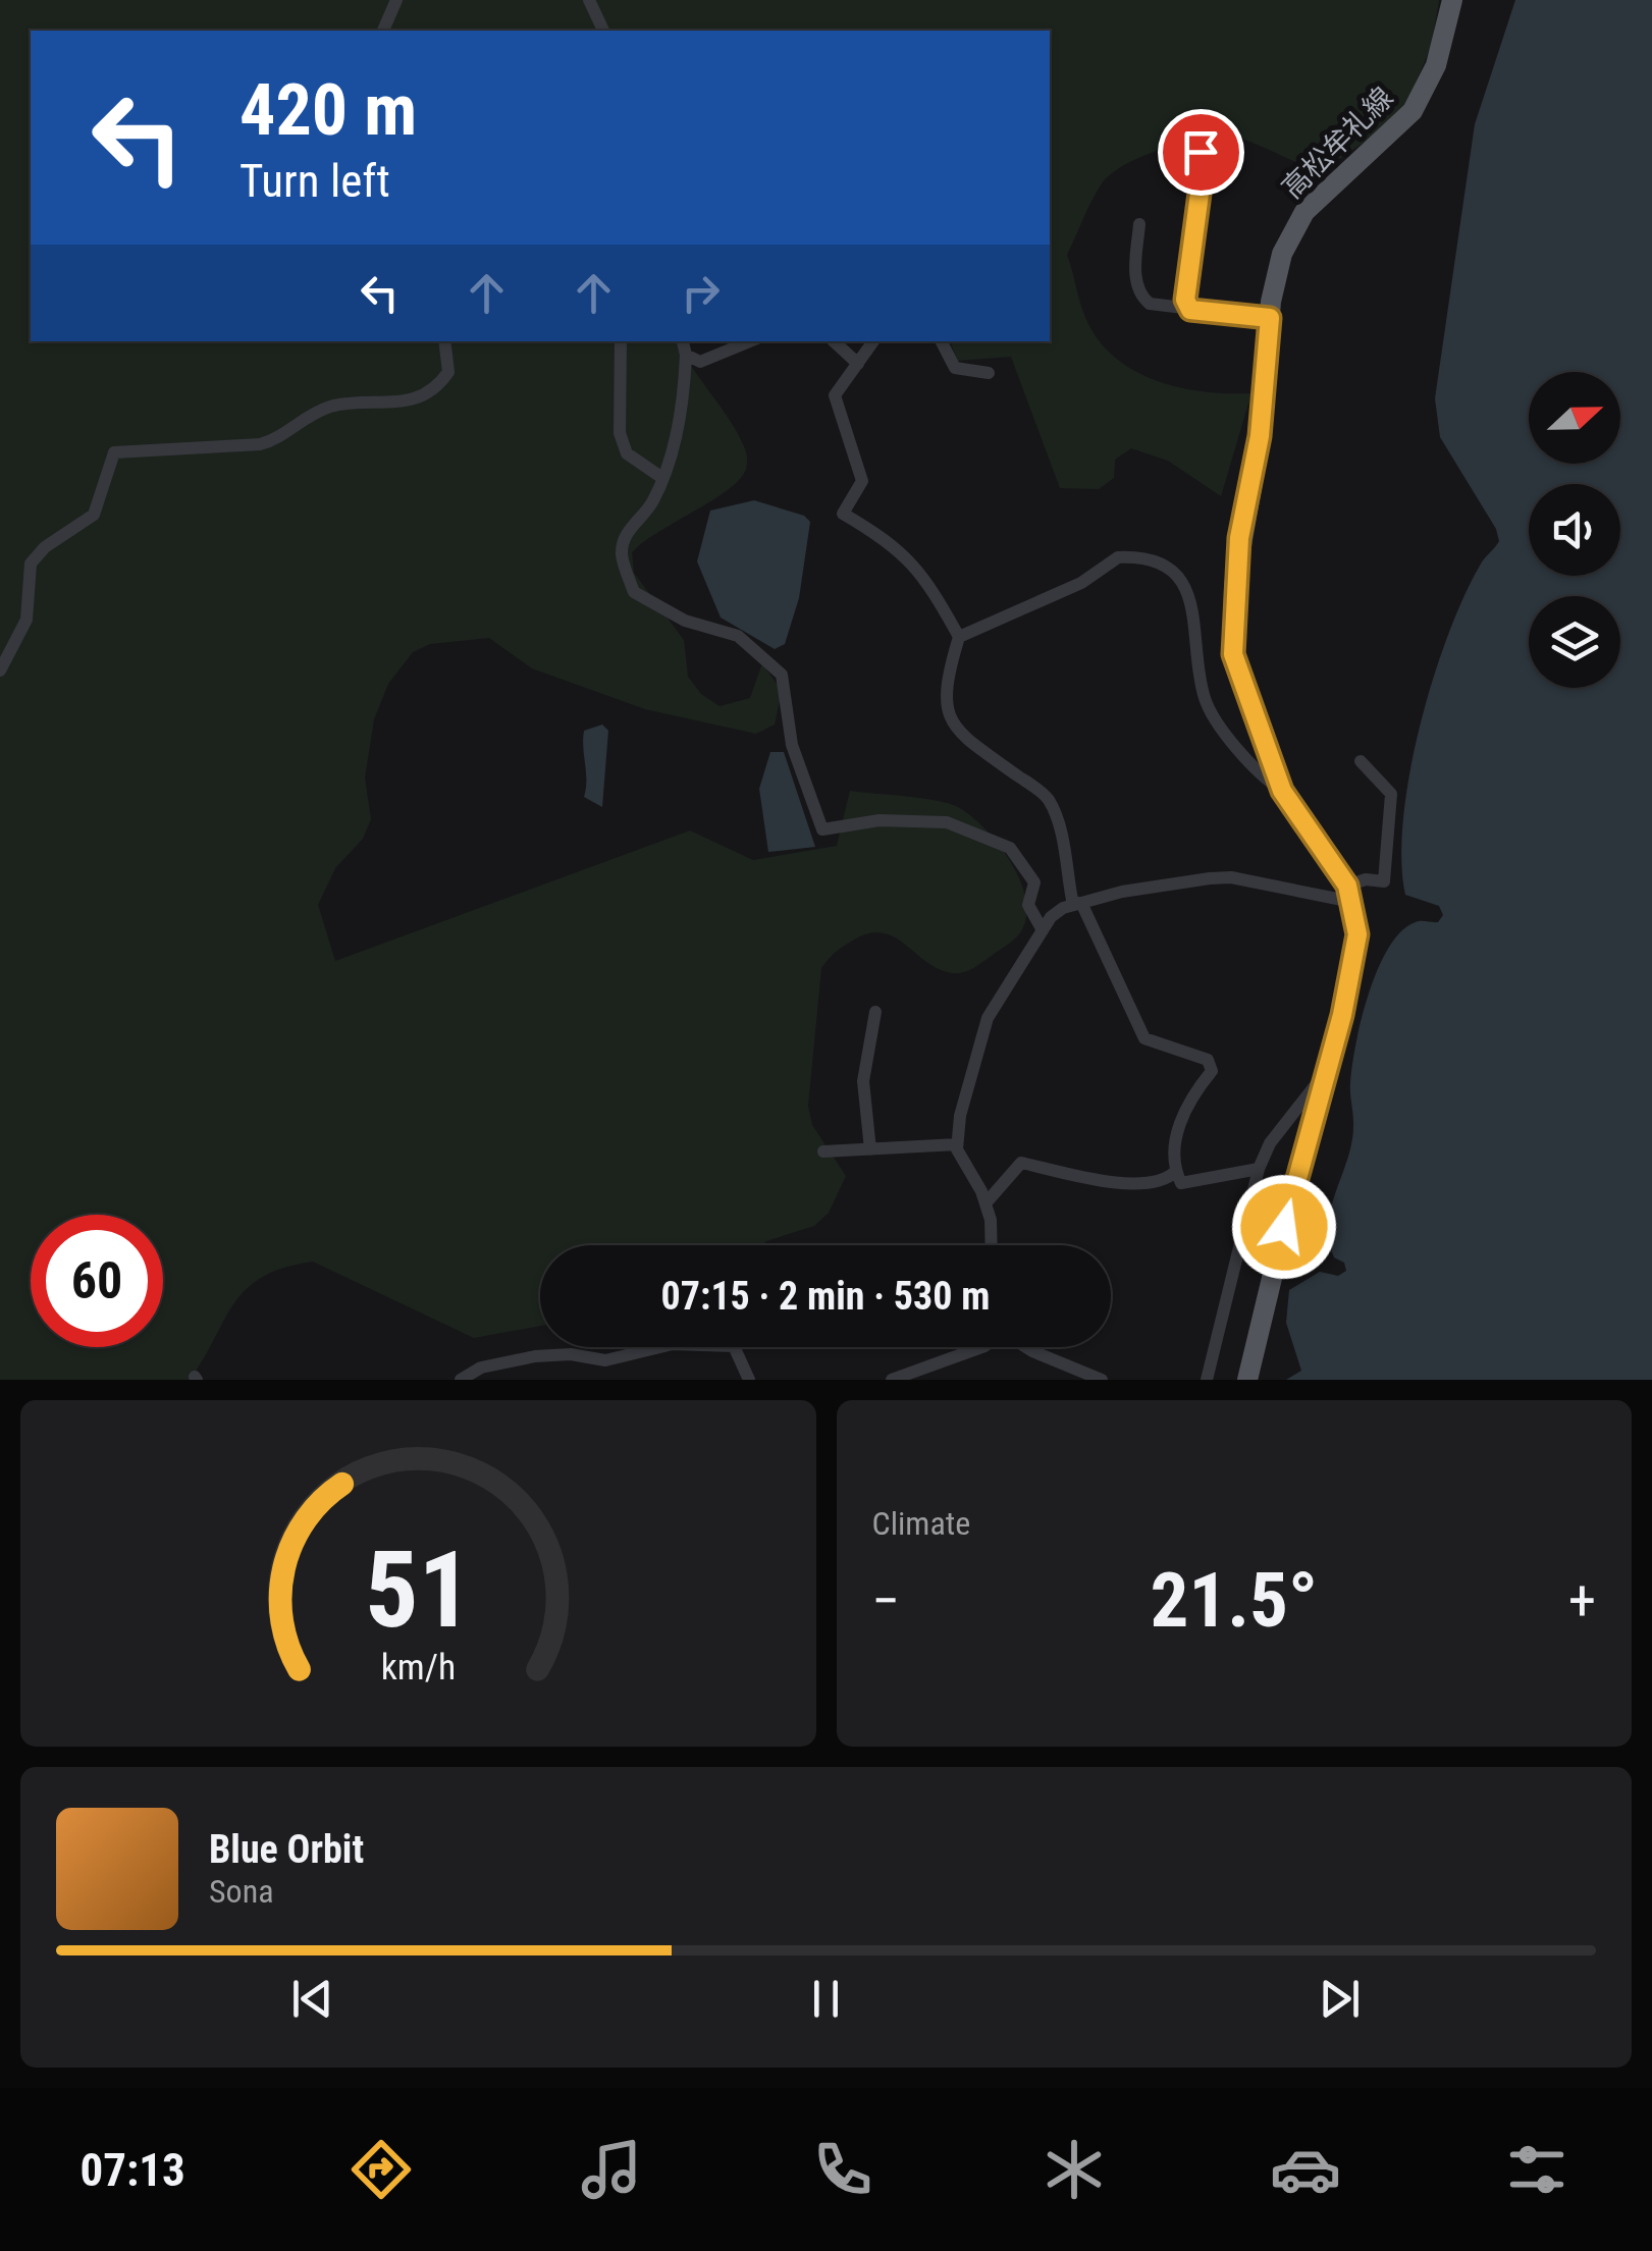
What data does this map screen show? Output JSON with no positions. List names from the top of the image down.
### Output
{
  "streets": {
    "main road": ["高松牟礼線"]
  },
  "north": "right",
  "page": {
    "turn": ["420 m", "Turn left"],
    "limit": "60",
    "trip": "07:15 · 2 min · 530 m",
    "tile": "Climate",
    "heat": ["−", "21.5°", "+"],
    "song": ["Blue Orbit", "Sona"],
    "tabs": "07:13",
    "gauge": ["51", "km/h"]
  }
}
